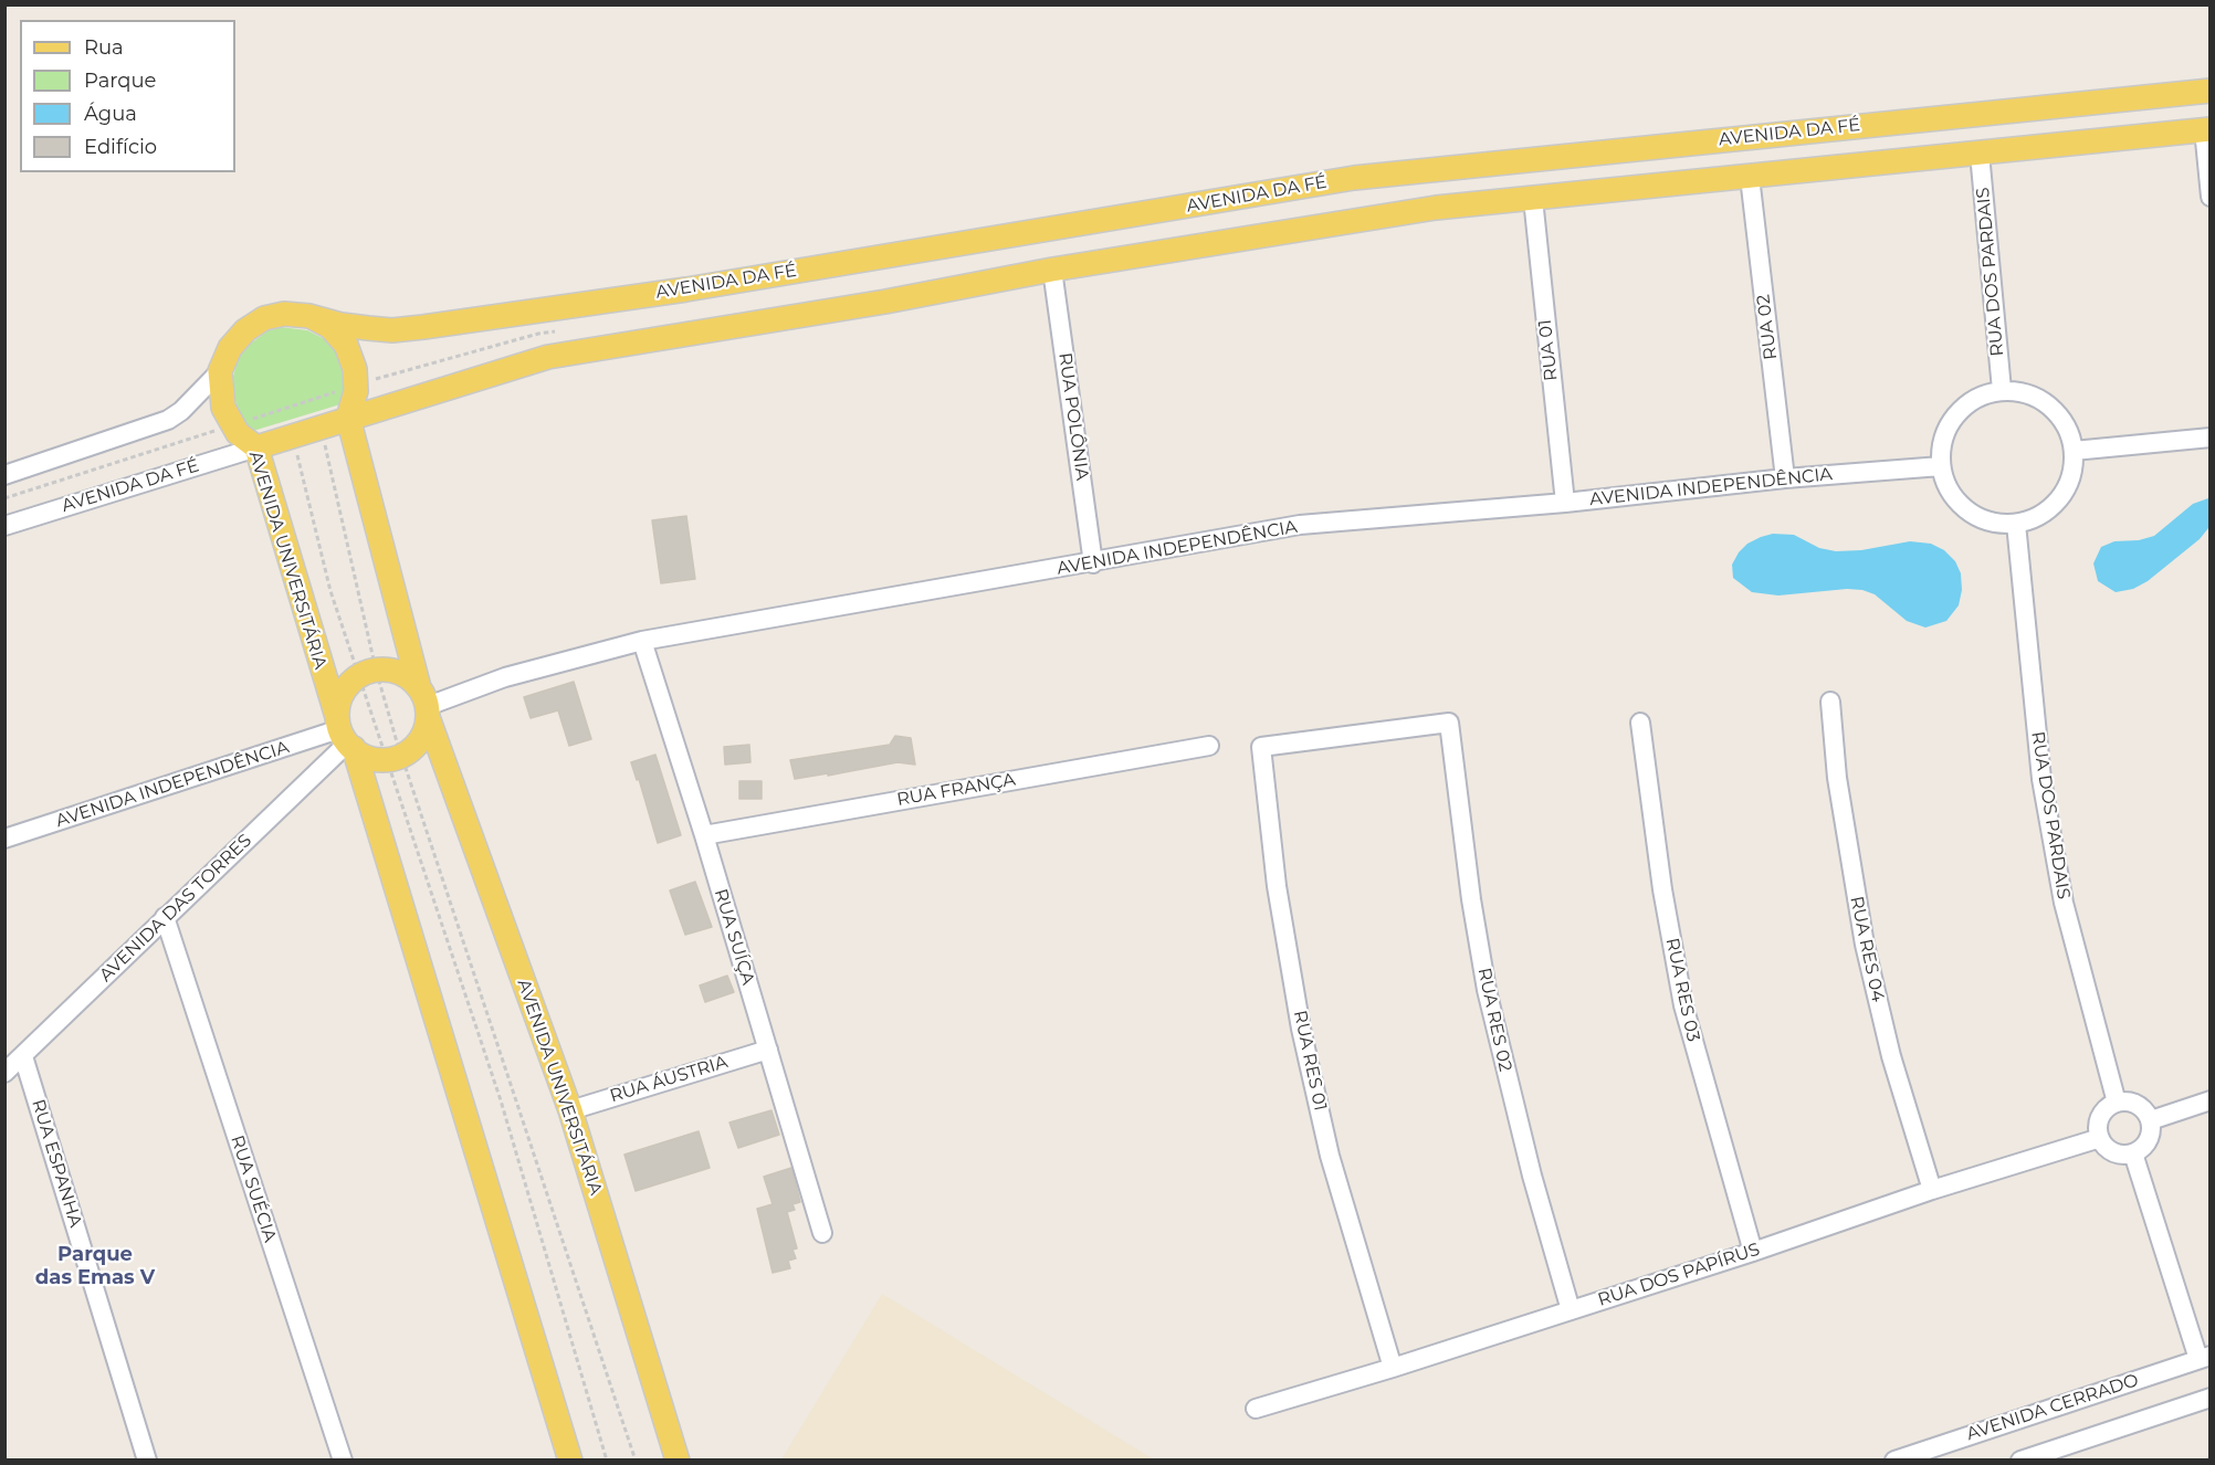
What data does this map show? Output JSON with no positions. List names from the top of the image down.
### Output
{
  "streets": {
    "main road": ["AVENIDA DA FÉ", "AVENIDA UNIVERSITÁRIA"],
    "street": [
      "RUA DOS PARDAIS",
      "RUA 02",
      "RUA 01",
      "RUA POLÔNIA",
      "AVENIDA INDEPENDÊNCIA",
      "RUA FRANÇA",
      "AVENIDA DAS TORRES",
      "RUA SUÍÇA",
      "RUA RES 04",
      "RUA RES 03",
      "RUA RES 02",
      "RUA RES 01",
      "RUA ÁUSTRIA",
      "RUA ESPANHA",
      "RUA SUÉCIA",
      "RUA DOS PAPÍRUS",
      "AVENIDA CERRADO"
    ]
  },
  "crossings": [
    ["AVENIDA DA FÉ", "AVENIDA UNIVERSITÁRIA"],
    ["RUA DOS PARDAIS", "AVENIDA INDEPENDÊNCIA"],
    ["RUA DOS PARDAIS", "RUA DOS PAPÍRUS"],
    ["RUA 02", "AVENIDA INDEPENDÊNCIA"],
    ["RUA 01", "AVENIDA INDEPENDÊNCIA"],
    ["RUA POLÔNIA", "AVENIDA INDEPENDÊNCIA"],
    ["AVENIDA INDEPENDÊNCIA", "AVENIDA UNIVERSITÁRIA"],
    ["AVENIDA INDEPENDÊNCIA", "AVENIDA DAS TORRES"],
    ["AVENIDA INDEPENDÊNCIA", "RUA SUÍÇA"],
    ["AVENIDA UNIVERSITÁRIA", "AVENIDA DAS TORRES"],
    ["AVENIDA UNIVERSITÁRIA", "RUA ÁUSTRIA"],
    ["RUA FRANÇA", "RUA SUÍÇA"],
    ["AVENIDA DAS TORRES", "RUA ESPANHA"],
    ["AVENIDA DAS TORRES", "RUA SUÉCIA"],
    ["RUA SUÍÇA", "RUA ÁUSTRIA"],
    ["RUA RES 04", "RUA DOS PAPÍRUS"],
    ["RUA RES 03", "RUA DOS PAPÍRUS"],
    ["RUA RES 02", "RUA RES 01"],
    ["RUA RES 02", "RUA DOS PAPÍRUS"],
    ["RUA RES 01", "RUA DOS PAPÍRUS"]
  ],
  "districts": ["Parque das Emas V"],
  "legend": [
    "Rua",
    "Parque",
    "Água",
    "Edifício"
  ]
}
